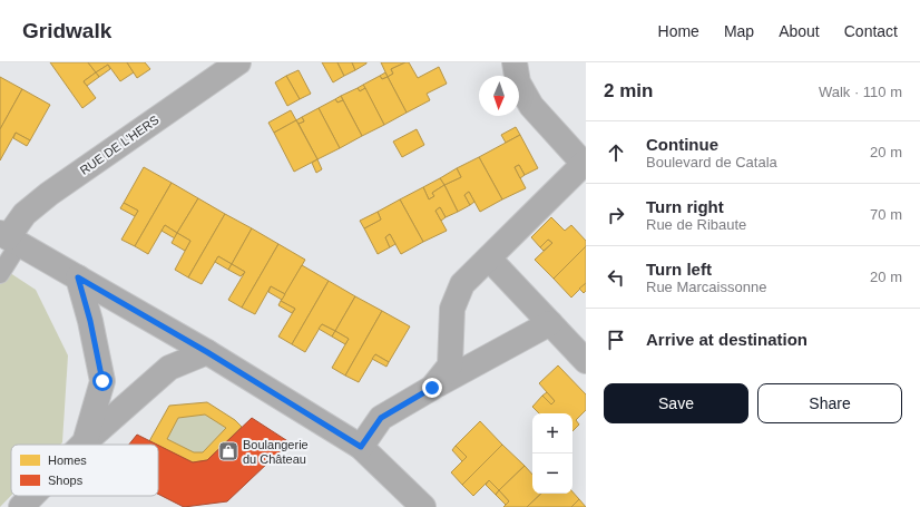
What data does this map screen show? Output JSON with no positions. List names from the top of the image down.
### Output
{
  "streets": {
    "street": ["RUE DE L'HERS"]
  },
  "places": {
    "shop": ["Boulangerie du Château"]
  },
  "legend": ["Homes", "Shops"],
  "north": "bottom",
  "page": {
    "header": "Gridwalk",
    "nav": [
      "Home",
      "Map",
      "About",
      "Contact"
    ],
    "heading": ["2 min", "Walk · 110 m"],
    "list": [
      ["Continue", "Boulevard de Catala", "20 m"],
      ["Turn right", "Rue de Ribaute", "70 m"],
      ["Turn left", "Rue Marcaissonne", "20 m"],
      "Arrive at destination"
    ],
    "buttons": ["Save", "Share"],
    "map_buttons": ["+", "−"]
  }
}
